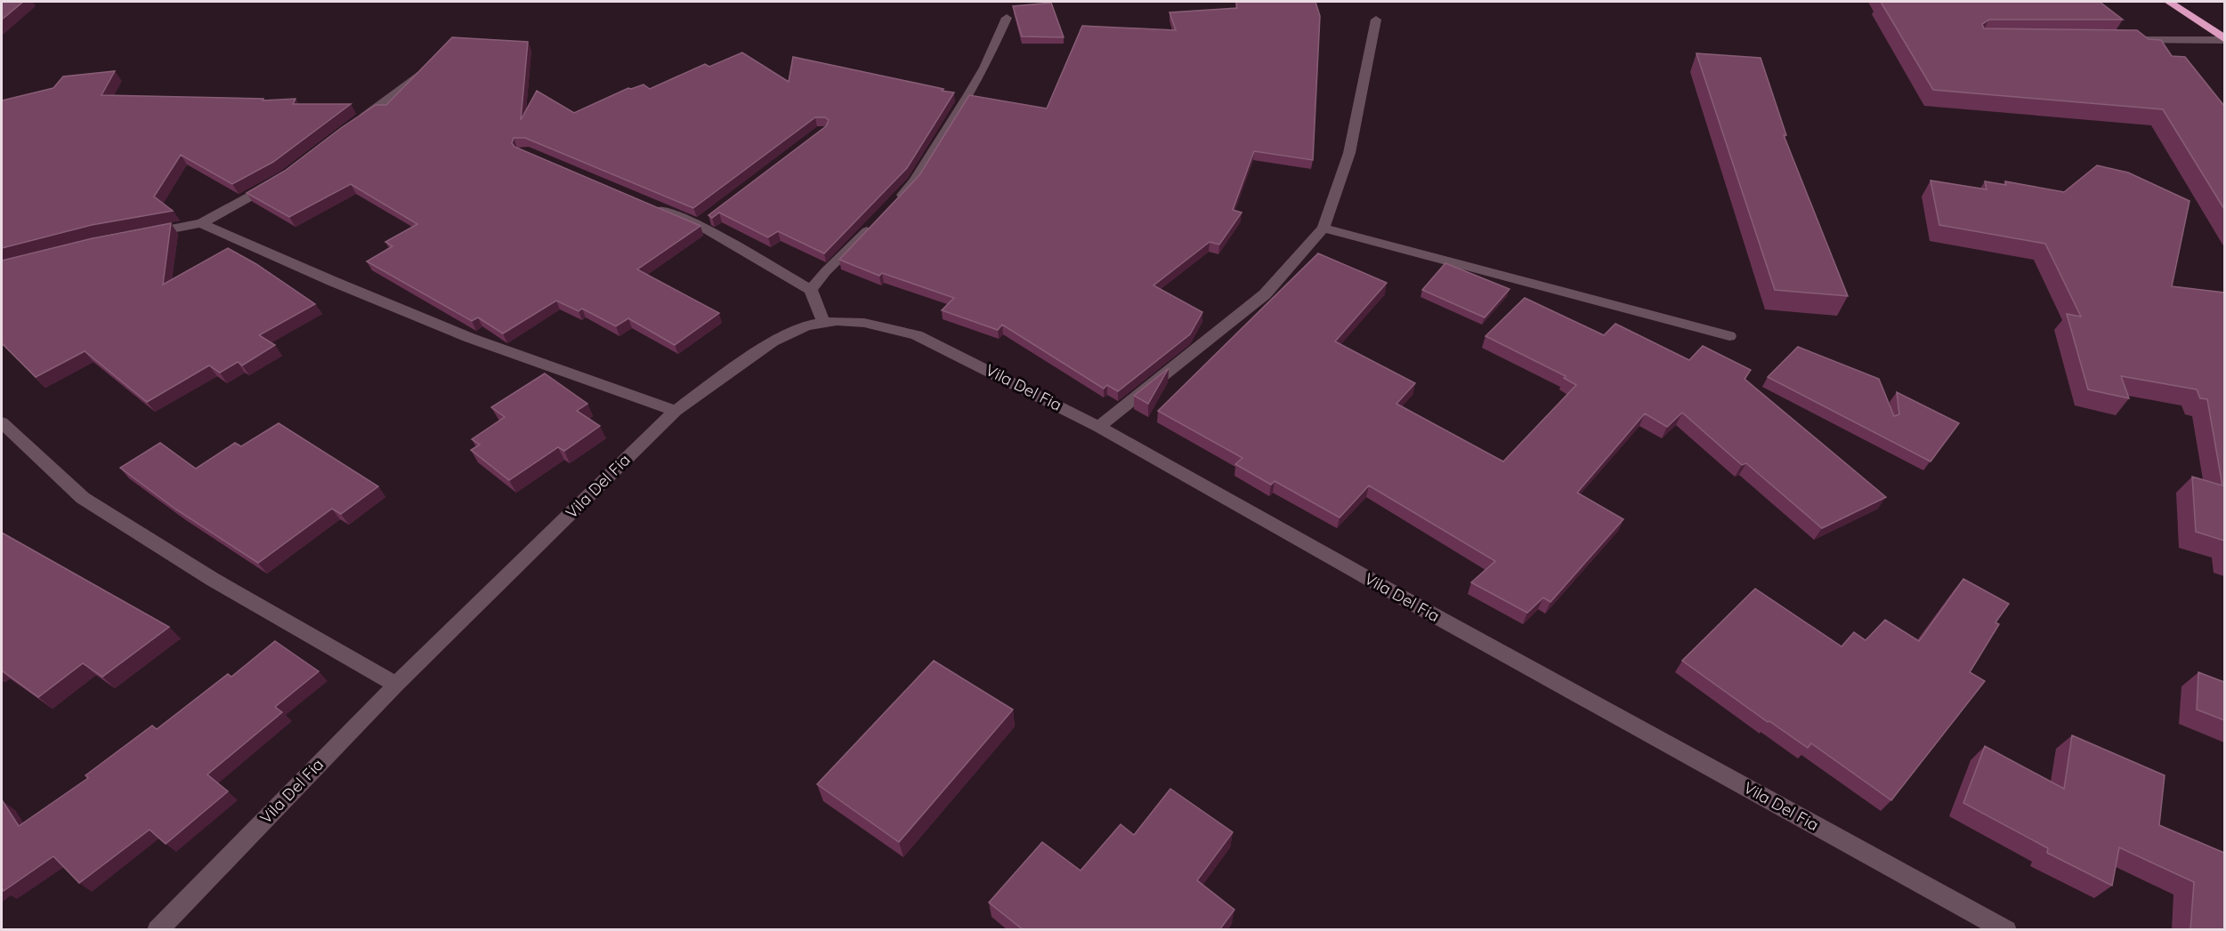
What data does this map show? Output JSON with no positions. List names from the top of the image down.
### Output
{
  "streets": {
    "street": ["Vila Del Fia"]
  }
}
